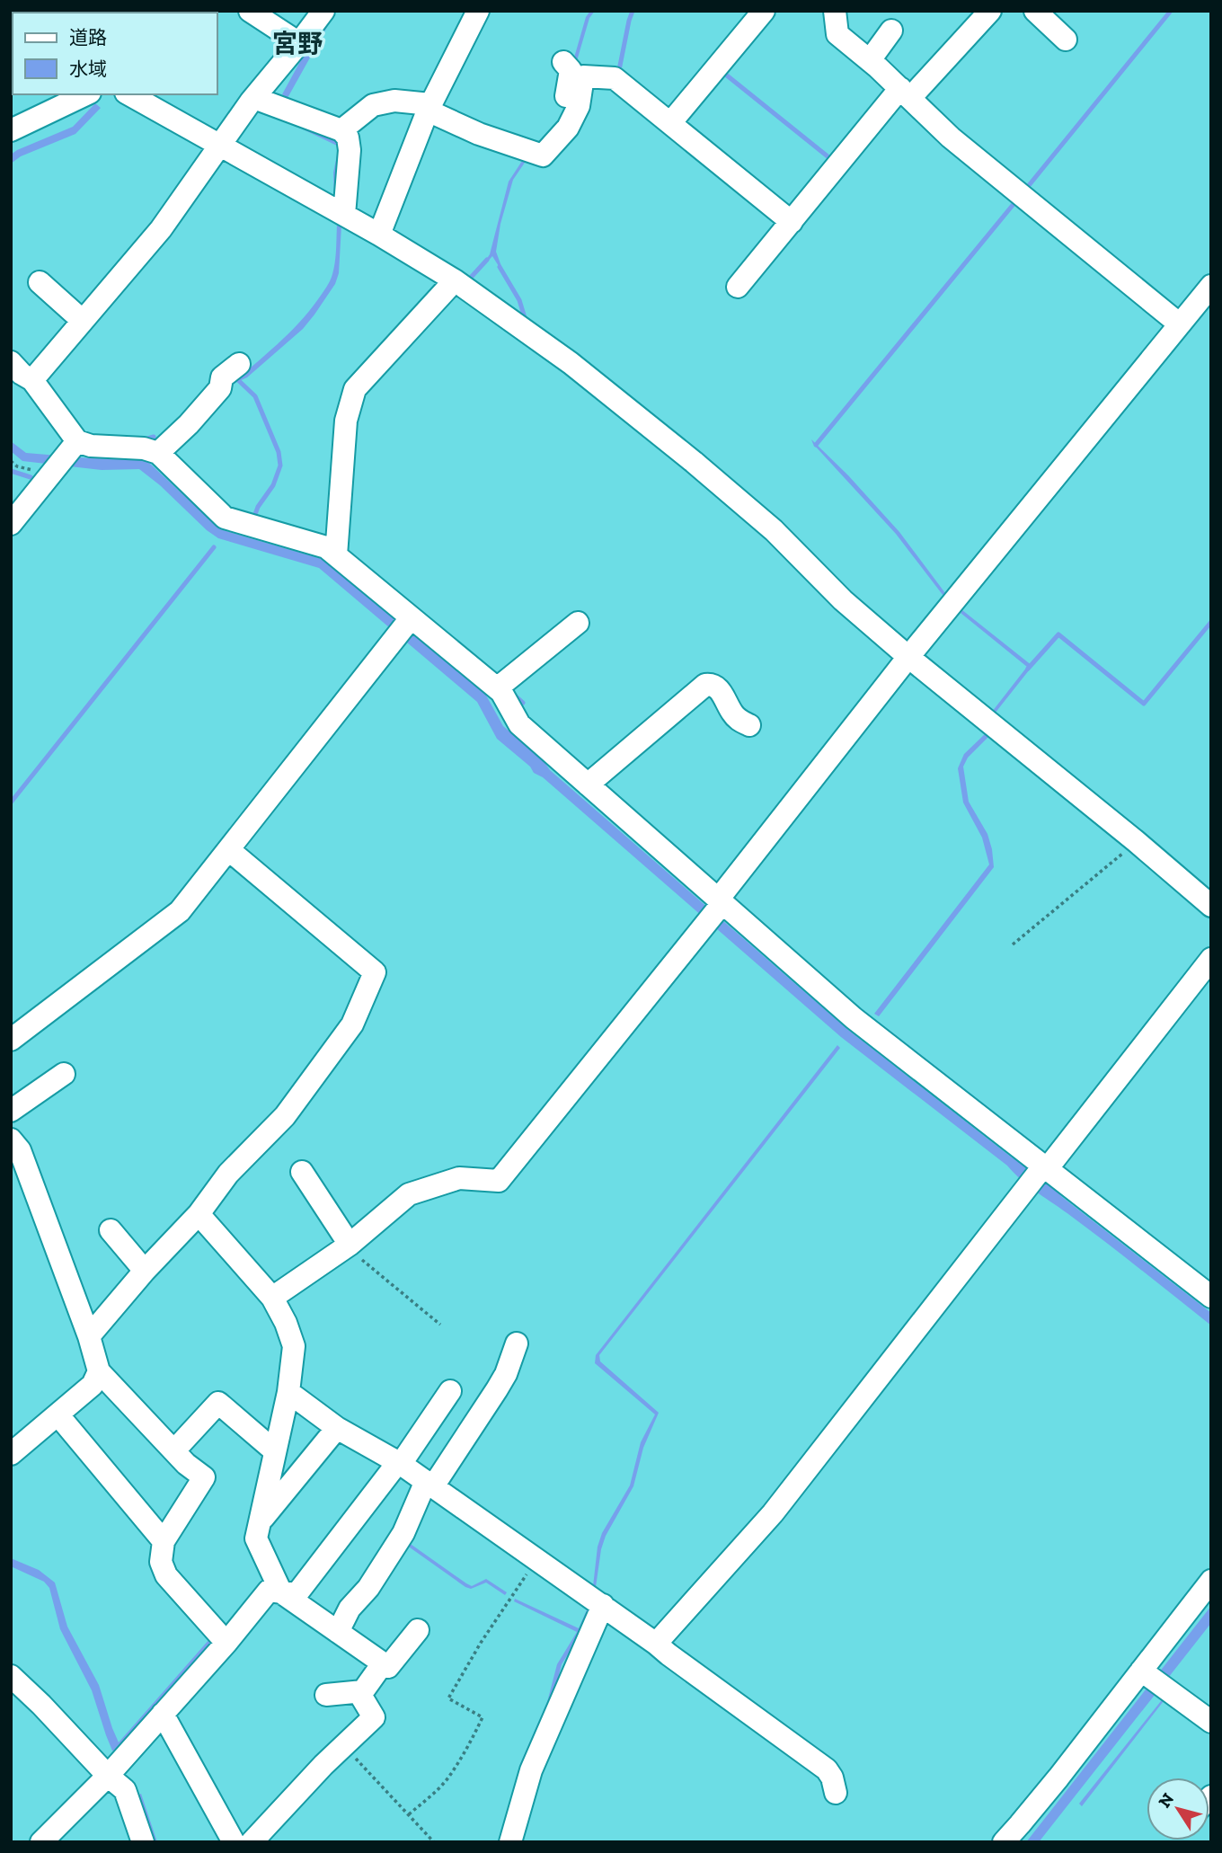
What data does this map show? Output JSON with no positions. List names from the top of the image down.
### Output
{
  "districts": ["宮野"],
  "legend": ["道路", "水域"],
  "north": "top left"
}
